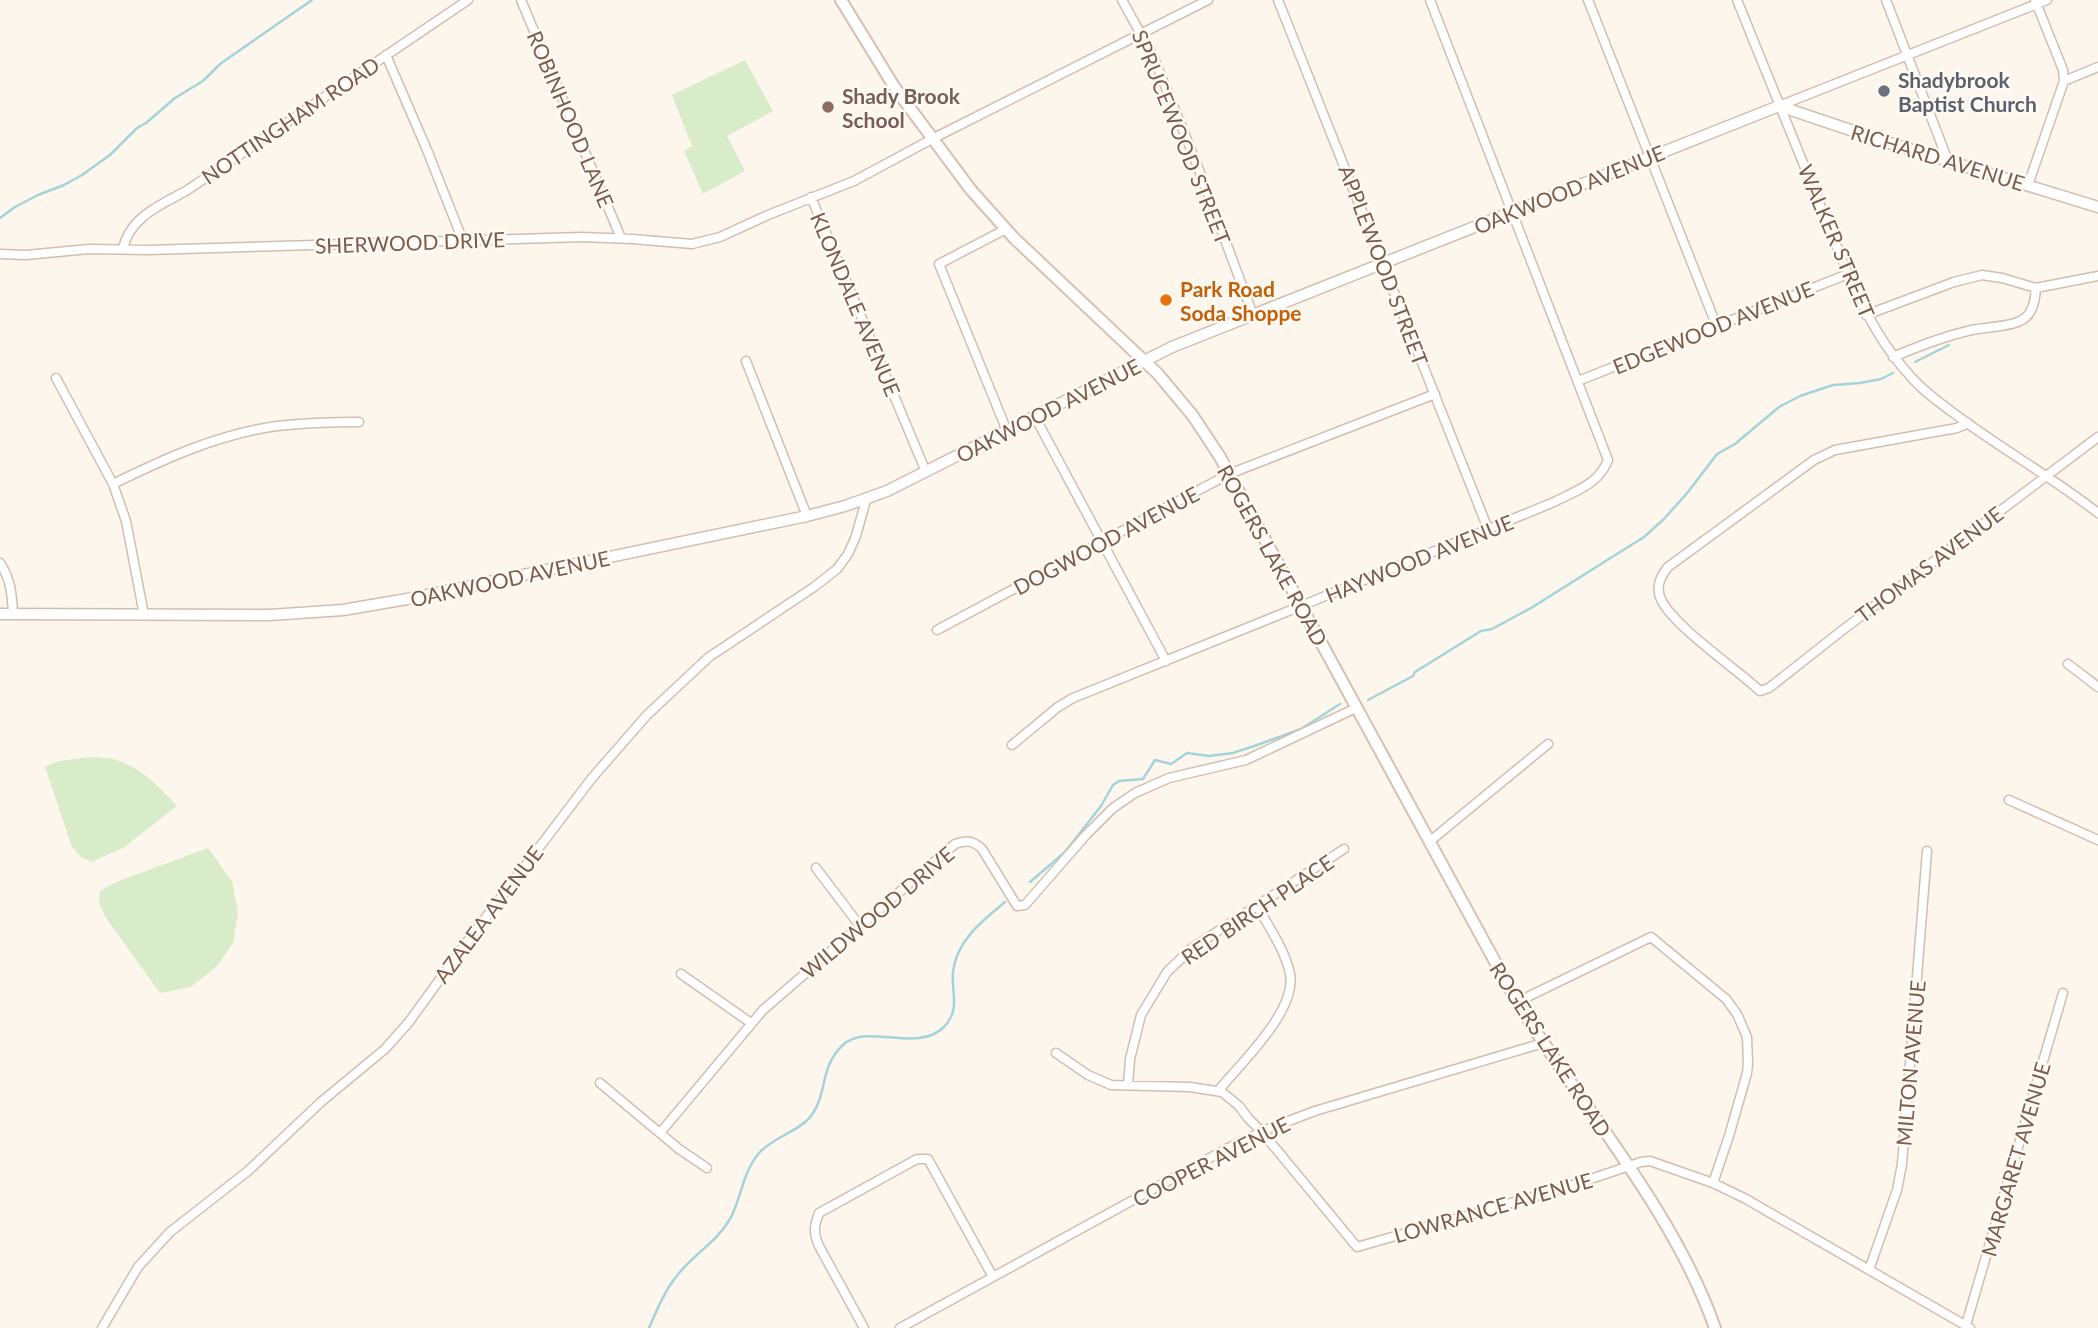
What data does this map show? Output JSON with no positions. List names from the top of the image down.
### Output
{
  "streets": {
    "main road": ["ROGERS LAKE ROAD"],
    "street": [
      "ROBINHOOD LANE",
      "NOTTINGHAM ROAD",
      "SPRUCEWOOD STREET",
      "RICHARD AVENUE",
      "OAKWOOD AVENUE",
      "WALKER STREET",
      "SHERWOOD DRIVE",
      "APPLEWOOD STREET",
      "KLONDALE AVENUE",
      "EDGEWOOD AVENUE",
      "DOGWOOD AVENUE",
      "HAYWOOD AVENUE",
      "THOMAS AVENUE",
      "RED BIRCH PLACE",
      "WILDWOOD DRIVE",
      "AZALEA AVENUE",
      "MILTON AVENUE",
      "MARGARET AVENUE",
      "COOPER AVENUE",
      "LOWRANCE AVENUE"
    ]
  },
  "crossings": [
    ["ROBINHOOD LANE", "SHERWOOD DRIVE"],
    ["NOTTINGHAM ROAD", "SHERWOOD DRIVE"],
    ["SPRUCEWOOD STREET", "OAKWOOD AVENUE"],
    ["SPRUCEWOOD STREET", "KLONDALE AVENUE"],
    ["RICHARD AVENUE", "OAKWOOD AVENUE"],
    ["RICHARD AVENUE", "WALKER STREET"],
    ["OAKWOOD AVENUE", "WALKER STREET"],
    ["OAKWOOD AVENUE", "APPLEWOOD STREET"],
    ["OAKWOOD AVENUE", "KLONDALE AVENUE"],
    ["OAKWOOD AVENUE", "ROGERS LAKE ROAD"],
    ["OAKWOOD AVENUE", "AZALEA AVENUE"],
    ["WALKER STREET", "EDGEWOOD AVENUE"],
    ["WALKER STREET", "THOMAS AVENUE"],
    ["SHERWOOD DRIVE", "KLONDALE AVENUE"],
    ["APPLEWOOD STREET", "DOGWOOD AVENUE"],
    ["APPLEWOOD STREET", "HAYWOOD AVENUE"],
    ["KLONDALE AVENUE", "ROGERS LAKE ROAD"],
    ["EDGEWOOD AVENUE", "HAYWOOD AVENUE"],
    ["DOGWOOD AVENUE", "ROGERS LAKE ROAD"],
    ["ROGERS LAKE ROAD", "HAYWOOD AVENUE"],
    ["ROGERS LAKE ROAD", "WILDWOOD DRIVE"],
    ["ROGERS LAKE ROAD", "COOPER AVENUE"],
    ["ROGERS LAKE ROAD", "LOWRANCE AVENUE"],
    ["COOPER AVENUE", "LOWRANCE AVENUE"]
  ],
  "places": ["Shadybrook Baptist Church", "Shady Brook School", "Park Road Soda Shoppe"]
}
